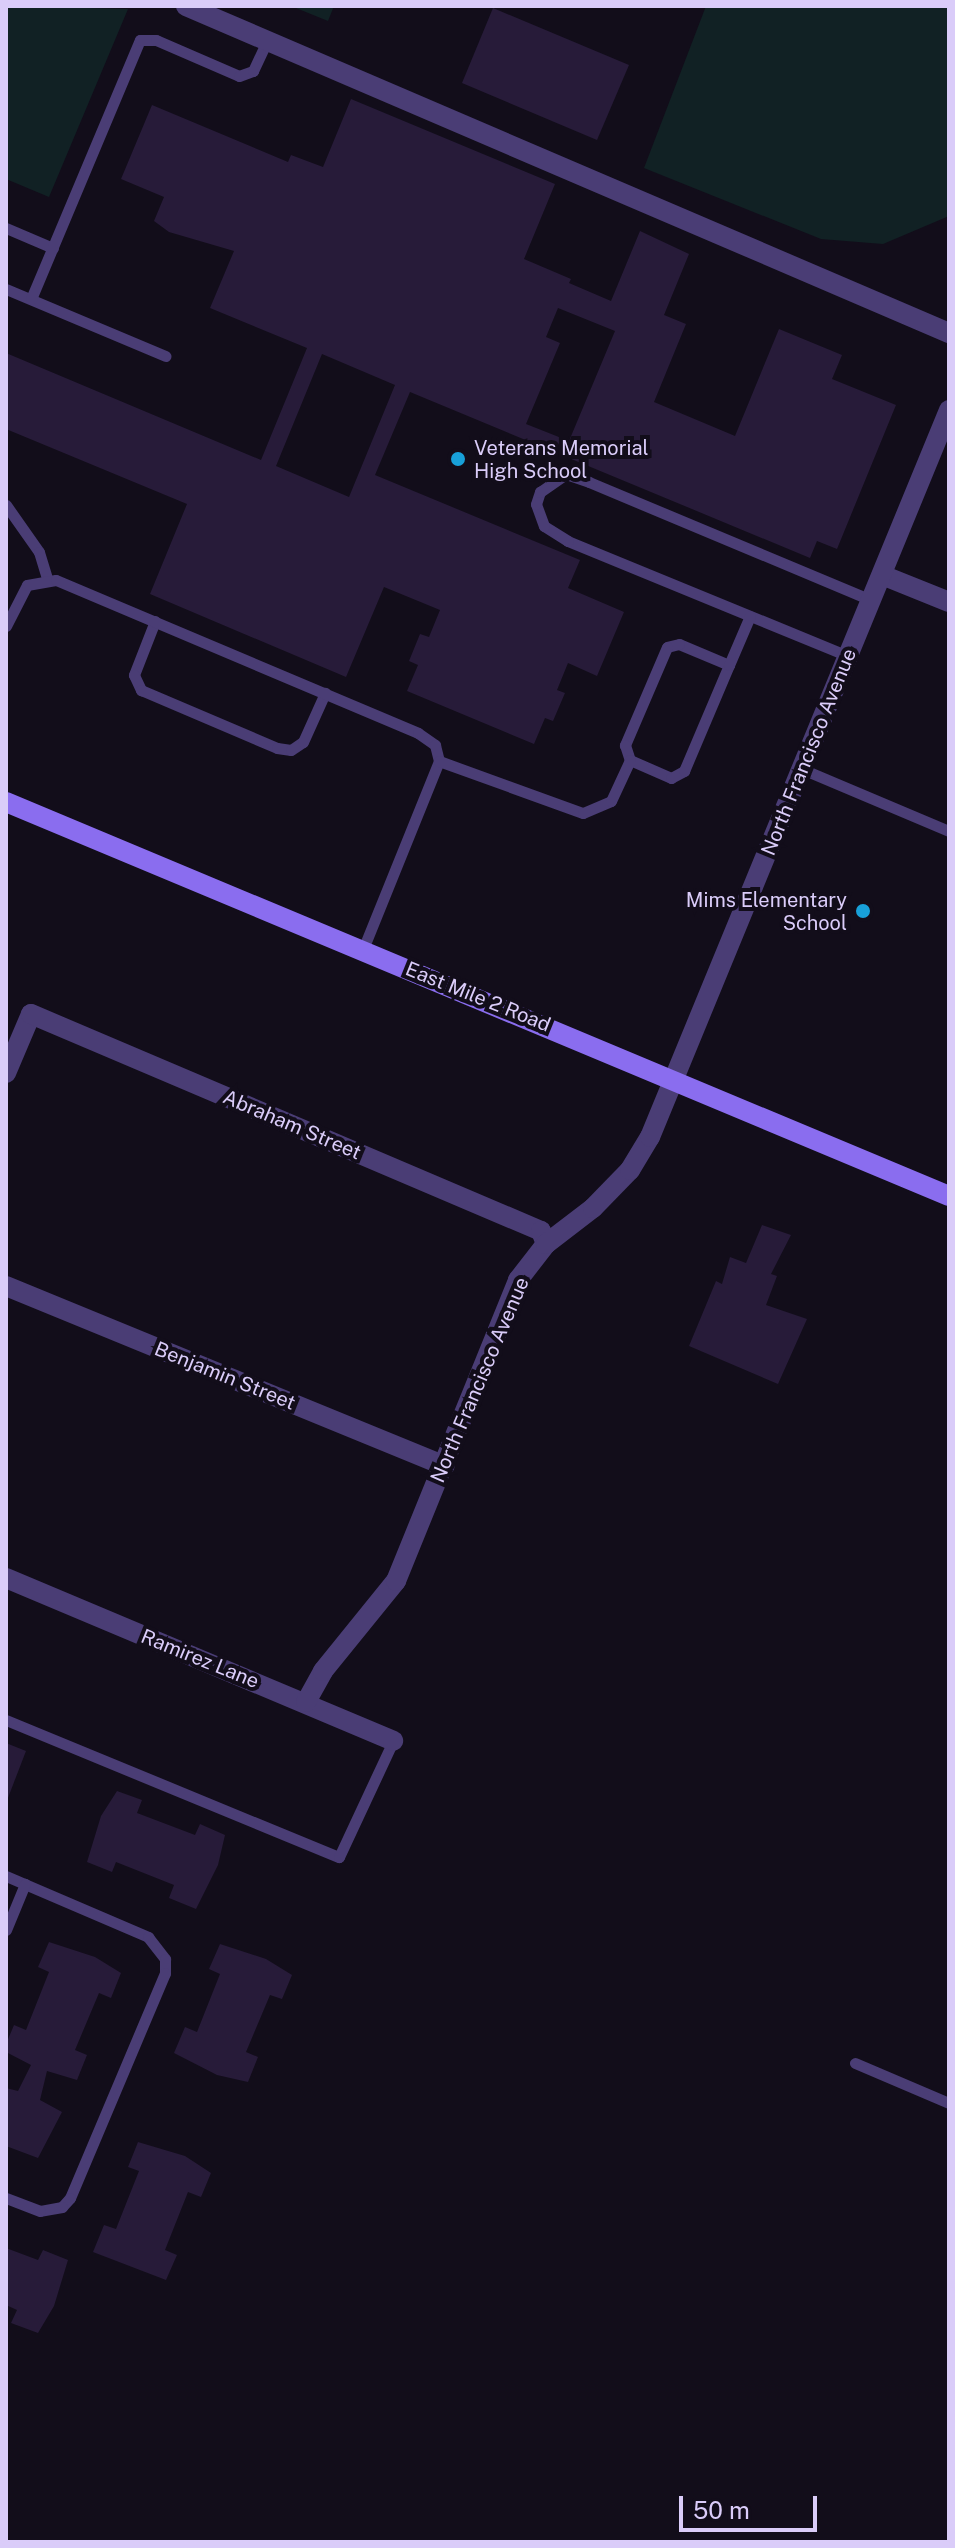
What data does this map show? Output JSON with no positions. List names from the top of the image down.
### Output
{
  "streets": {
    "main road": ["East Mile 2 Road"],
    "street": [
      "North Francisco Avenue",
      "Abraham Street",
      "Benjamin Street",
      "Ramirez Lane"
    ]
  },
  "crossings": [
    ["North Francisco Avenue", "East Mile 2 Road"],
    ["North Francisco Avenue", "Abraham Street"],
    ["North Francisco Avenue", "Benjamin Street"],
    ["North Francisco Avenue", "Ramirez Lane"]
  ],
  "places": ["Veterans Memorial High School", "Mims Elementary School"],
  "scale_bar": "50 m"
}
